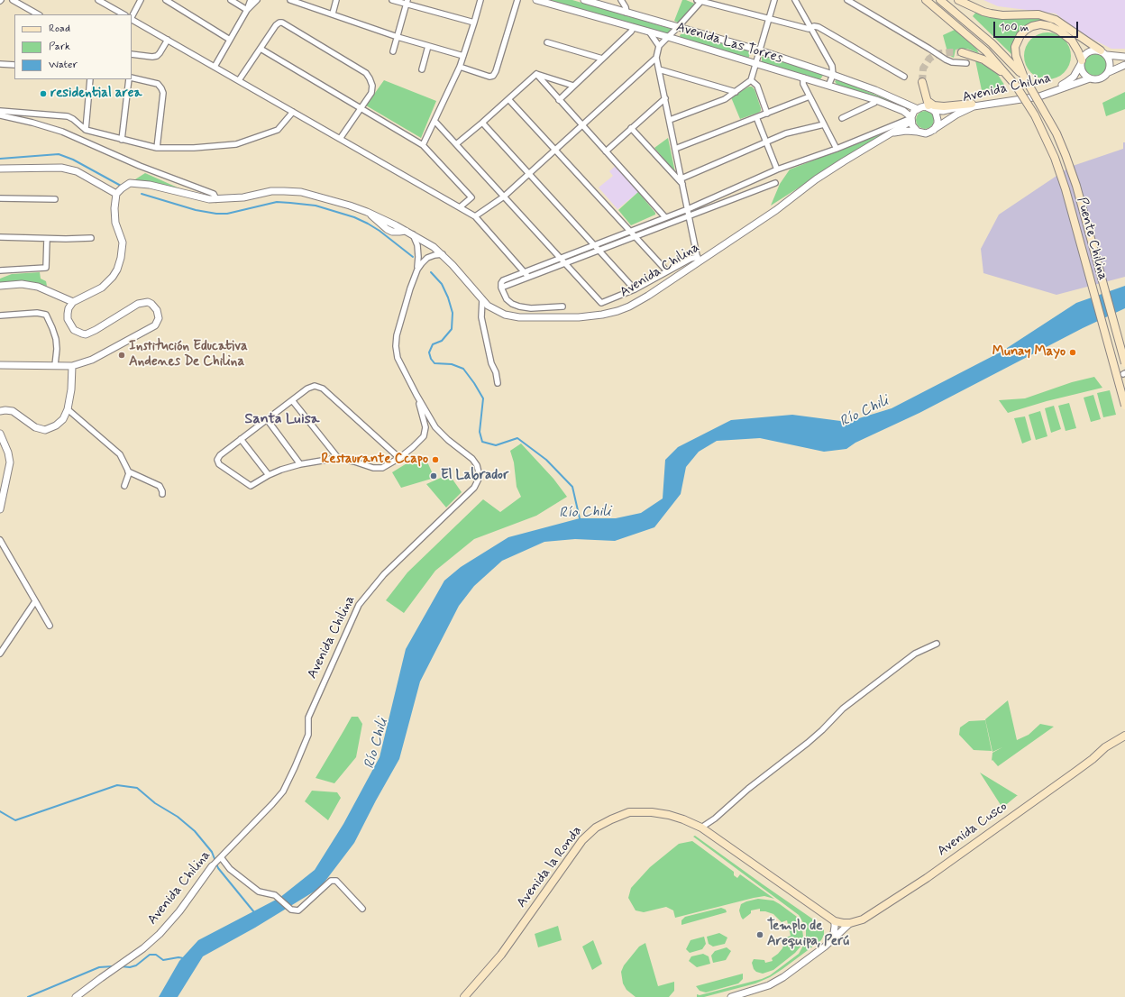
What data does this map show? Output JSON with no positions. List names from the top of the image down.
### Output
{
  "streets": {
    "main road": [
      "Avenida Chilina",
      "Puente Chilina",
      "Avenida Cusco",
      "Avenida la Ronda"
    ],
    "street": ["Avenida Las Torres"]
  },
  "crossings": [
    ["Avenida Las Torres", "Avenida Chilina"],
    ["Avenida Chilina", "Puente Chilina"],
    ["Avenida Cusco", "Avenida la Ronda"]
  ],
  "districts": ["Santa Luisa"],
  "water": ["Río Chili"],
  "places": [
    "residential area",
    "Munay Mayo",
    "Institución Educativa Andenes De Chilina",
    "Restaurante Ccapo",
    "El Labrador",
    "Templo de Arequipa, Perú"
  ],
  "legend": ["Road", "Park", "Water"],
  "scale_bar": "100 m"
}
